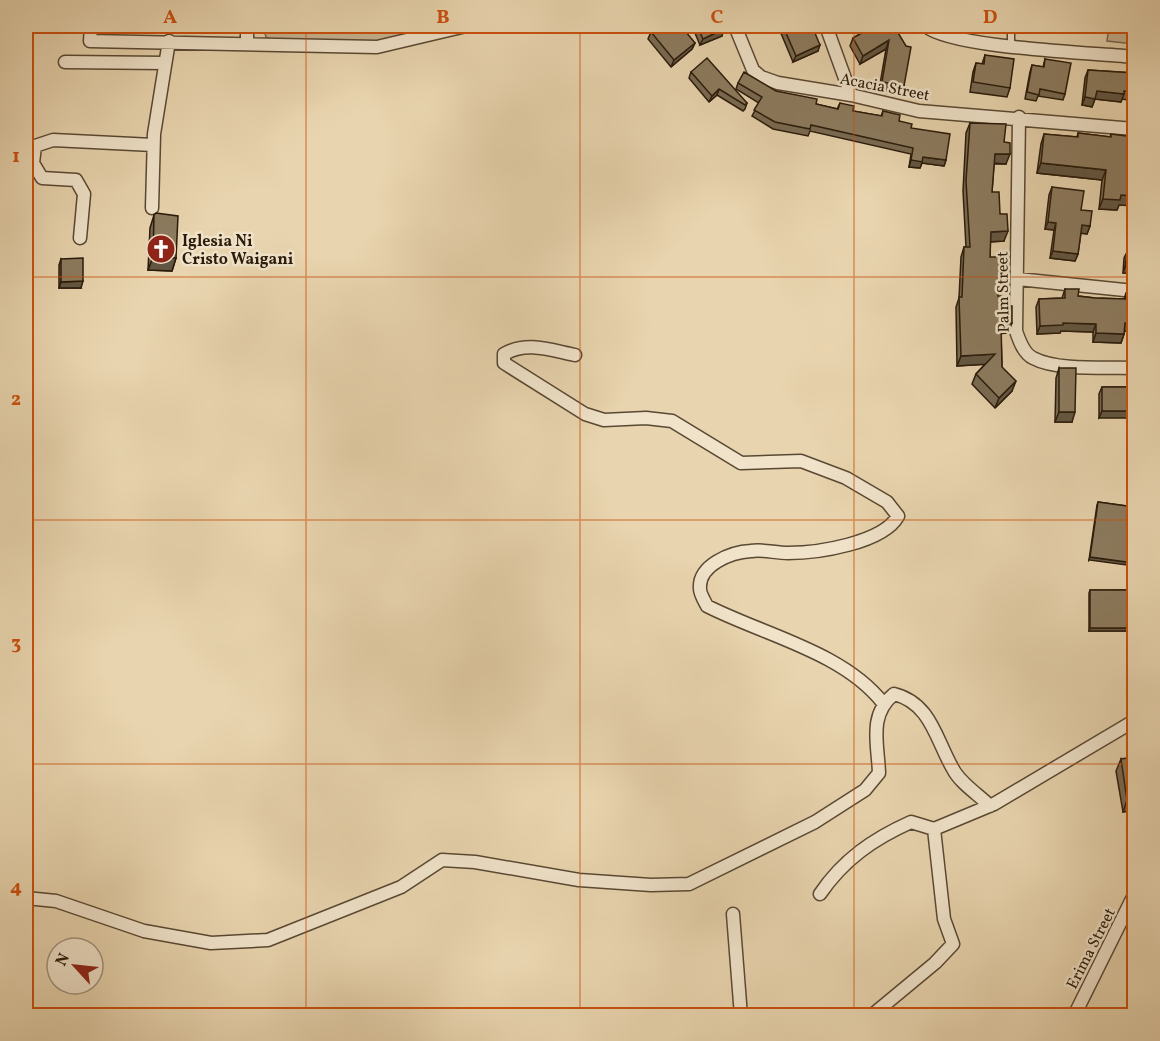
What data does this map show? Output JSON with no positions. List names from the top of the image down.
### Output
{
  "streets": {
    "street": ["Acacia Street", "Palm Street", "Erima Street"]
  },
  "crossings": [
    ["Acacia Street", "Palm Street"]
  ],
  "places": {
    "church": ["Iglesia Ni Cristo Waigani"]
  },
  "north": "top left",
  "grid": {
    "columns": [
      "A",
      "B",
      "C",
      "D"
    ],
    "rows": [
      "1",
      "2",
      "3",
      "4"
    ]
  }
}
